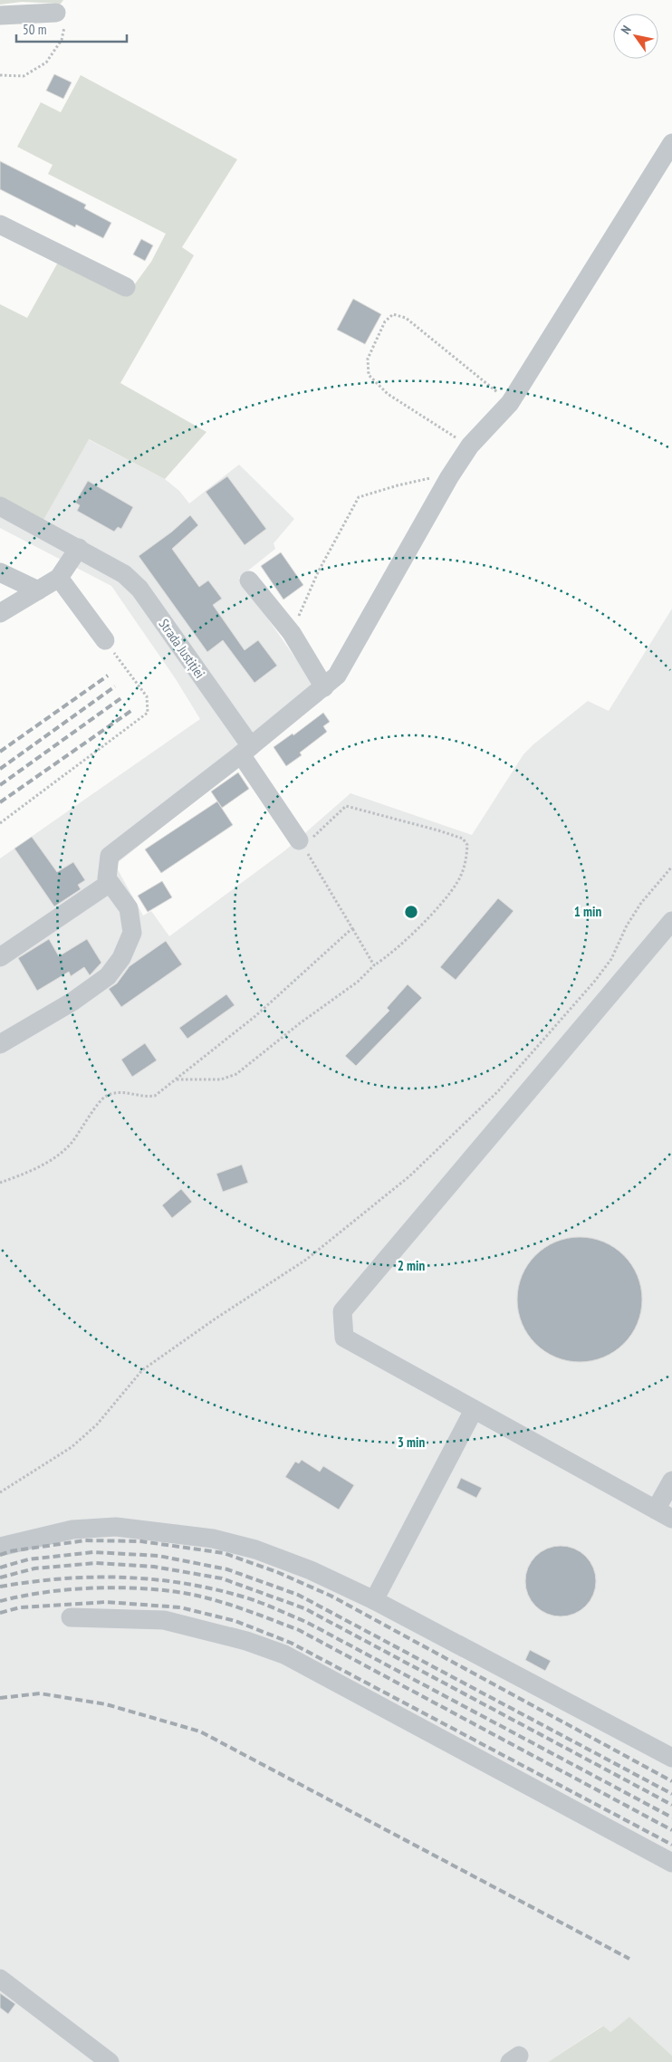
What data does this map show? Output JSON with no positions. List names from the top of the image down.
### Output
{
  "streets": {
    "street": ["Strada Justiției"]
  },
  "scale_bar": "50 m",
  "north": "top left",
  "rings": ["1 min", "2 min", "3 min"]
}
